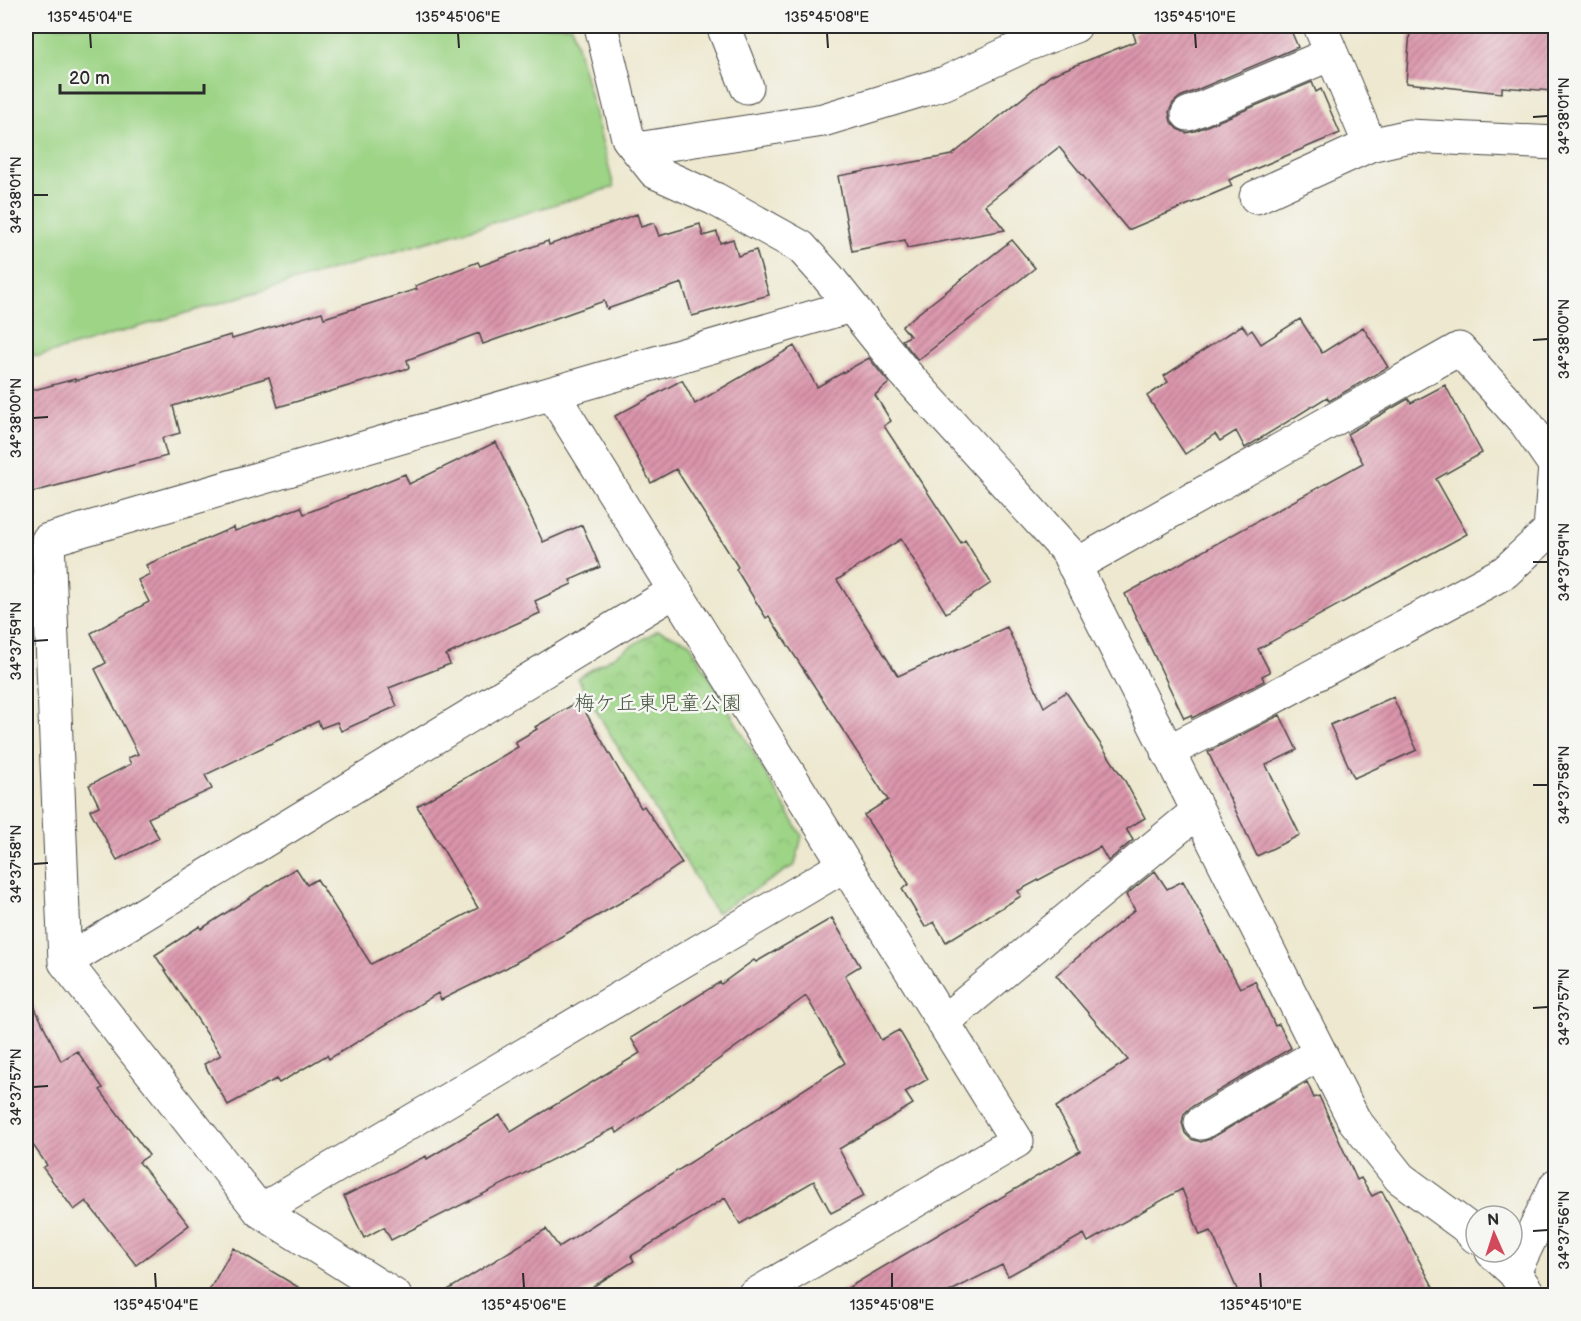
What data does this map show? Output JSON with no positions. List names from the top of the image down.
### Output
{
  "parks": ["梅ケ丘東児童公園"],
  "scale_bar": "20 m",
  "north": "top",
  "coordinates": [
    "135°45'04\"E",
    "135°45'06\"E",
    "135°45'08\"E",
    "135°45'10\"E",
    "34°38'01\"N",
    "34°38'00\"N",
    "34°37'59\"N",
    "34°37'58\"N",
    "34°37'57\"N",
    "34°37'56\"N"
  ]
}
